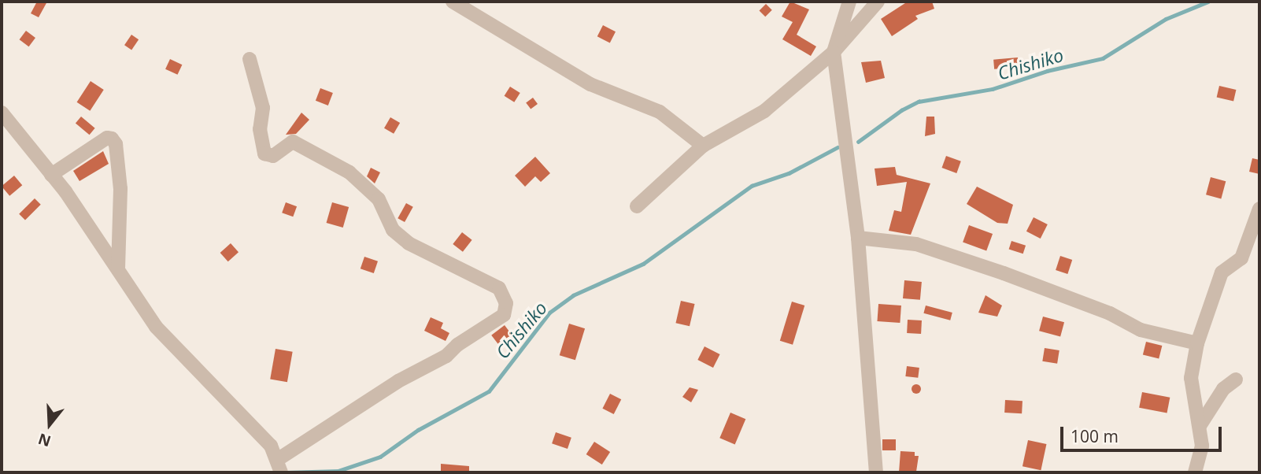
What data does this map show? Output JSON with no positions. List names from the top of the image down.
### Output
{
  "water": ["Chishiko"],
  "scale_bar": "100 m",
  "north": "bottom"
}
